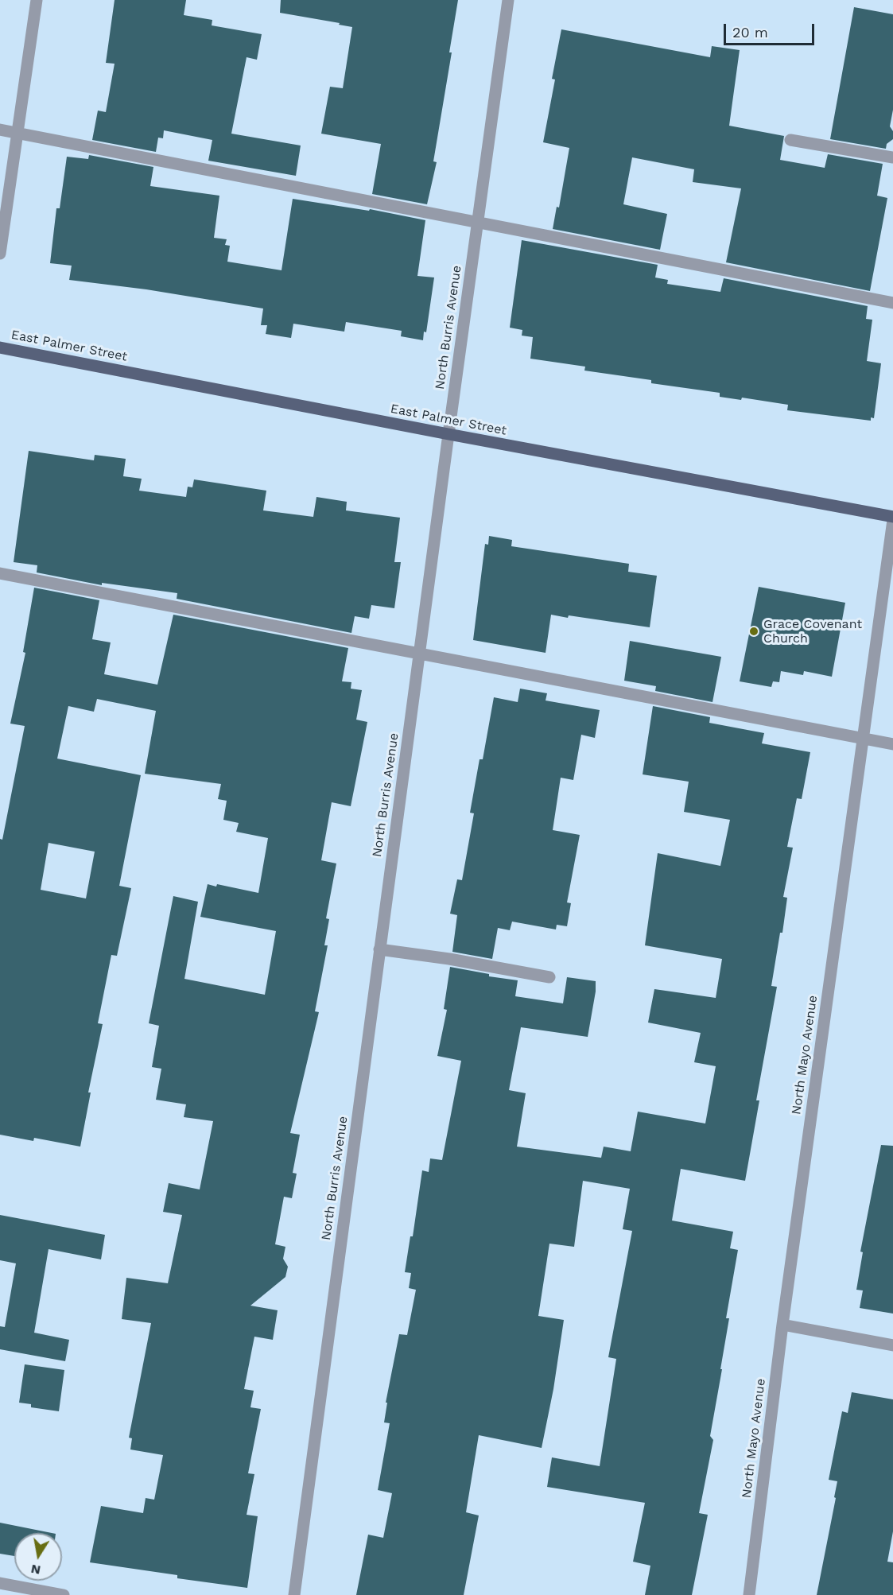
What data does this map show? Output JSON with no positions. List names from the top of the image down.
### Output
{
  "streets": {
    "main road": ["East Palmer Street"],
    "street": ["North Burris Avenue", "North Mayo Avenue"]
  },
  "crossings": [
    ["North Burris Avenue", "East Palmer Street"],
    ["East Palmer Street", "North Mayo Avenue"]
  ],
  "places": ["Grace Covenant Church"],
  "scale_bar": "20 m",
  "north": "bottom"
}
